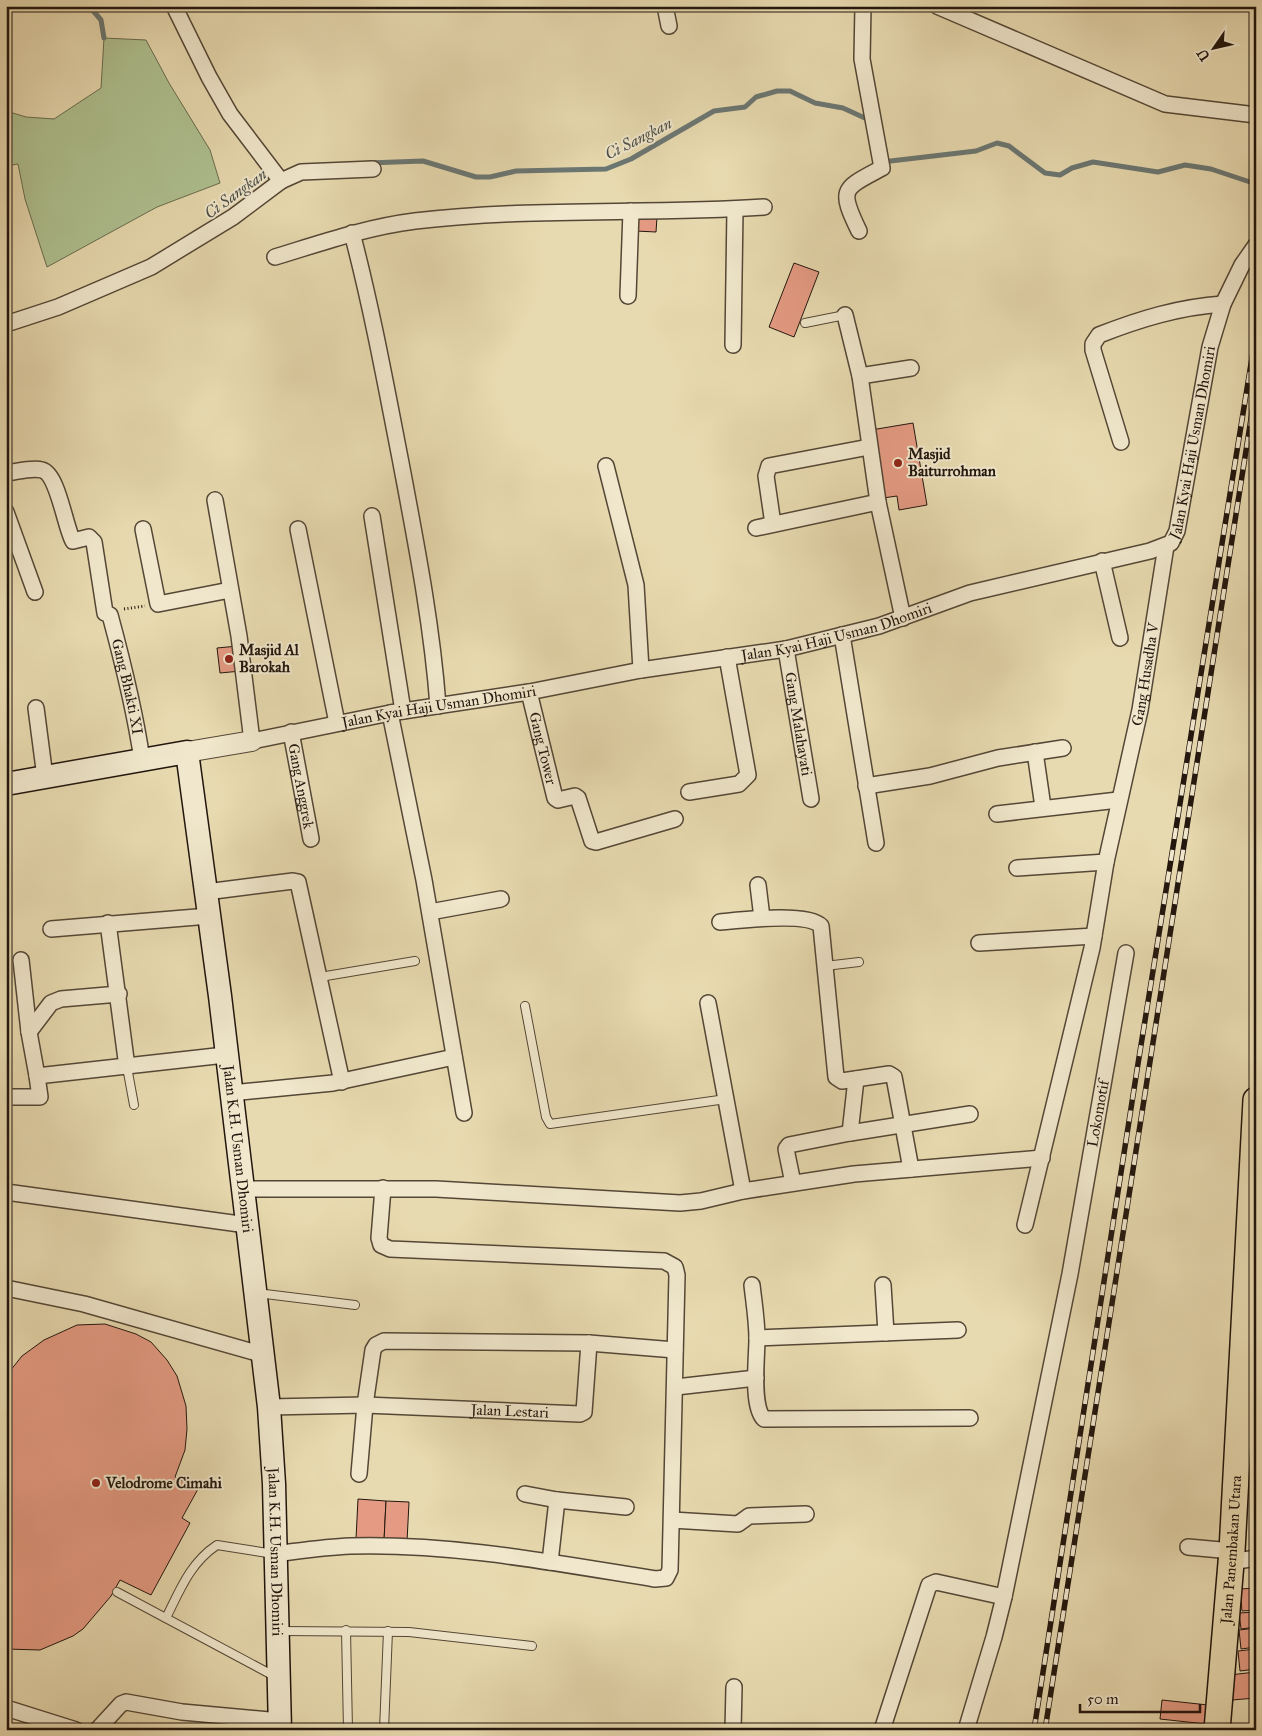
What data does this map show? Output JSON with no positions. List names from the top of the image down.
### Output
{
  "streets": {
    "main road": ["Jalan K.H. Usman Dhomiri", "Jalan Panembakan Utara"],
    "street": [
      "Jalan Kyai Haji Usman Dhomiri",
      "Gang Husadha V",
      "Gang Bhakti XI",
      "Gang Malahayati",
      "Gang Tower",
      "Gang Anggrek",
      "Lokomotif",
      "Jalan Lestari"
    ]
  },
  "crossings": [
    ["Jalan Kyai Haji Usman Dhomiri", "Gang Husadha V"],
    ["Jalan Kyai Haji Usman Dhomiri", "Gang Malahayati"],
    ["Jalan Kyai Haji Usman Dhomiri", "Gang Tower"],
    ["Jalan Kyai Haji Usman Dhomiri", "Gang Anggrek"],
    ["Jalan Kyai Haji Usman Dhomiri", "Jalan K.H. Usman Dhomiri"]
  ],
  "water": ["Ci Sangkan"],
  "places": ["Masjid Baiturrohman", "Masjid Al Barokah", "Velodrome Cimahi"],
  "scale_bar": "50 m",
  "north": "bottom left"
}
